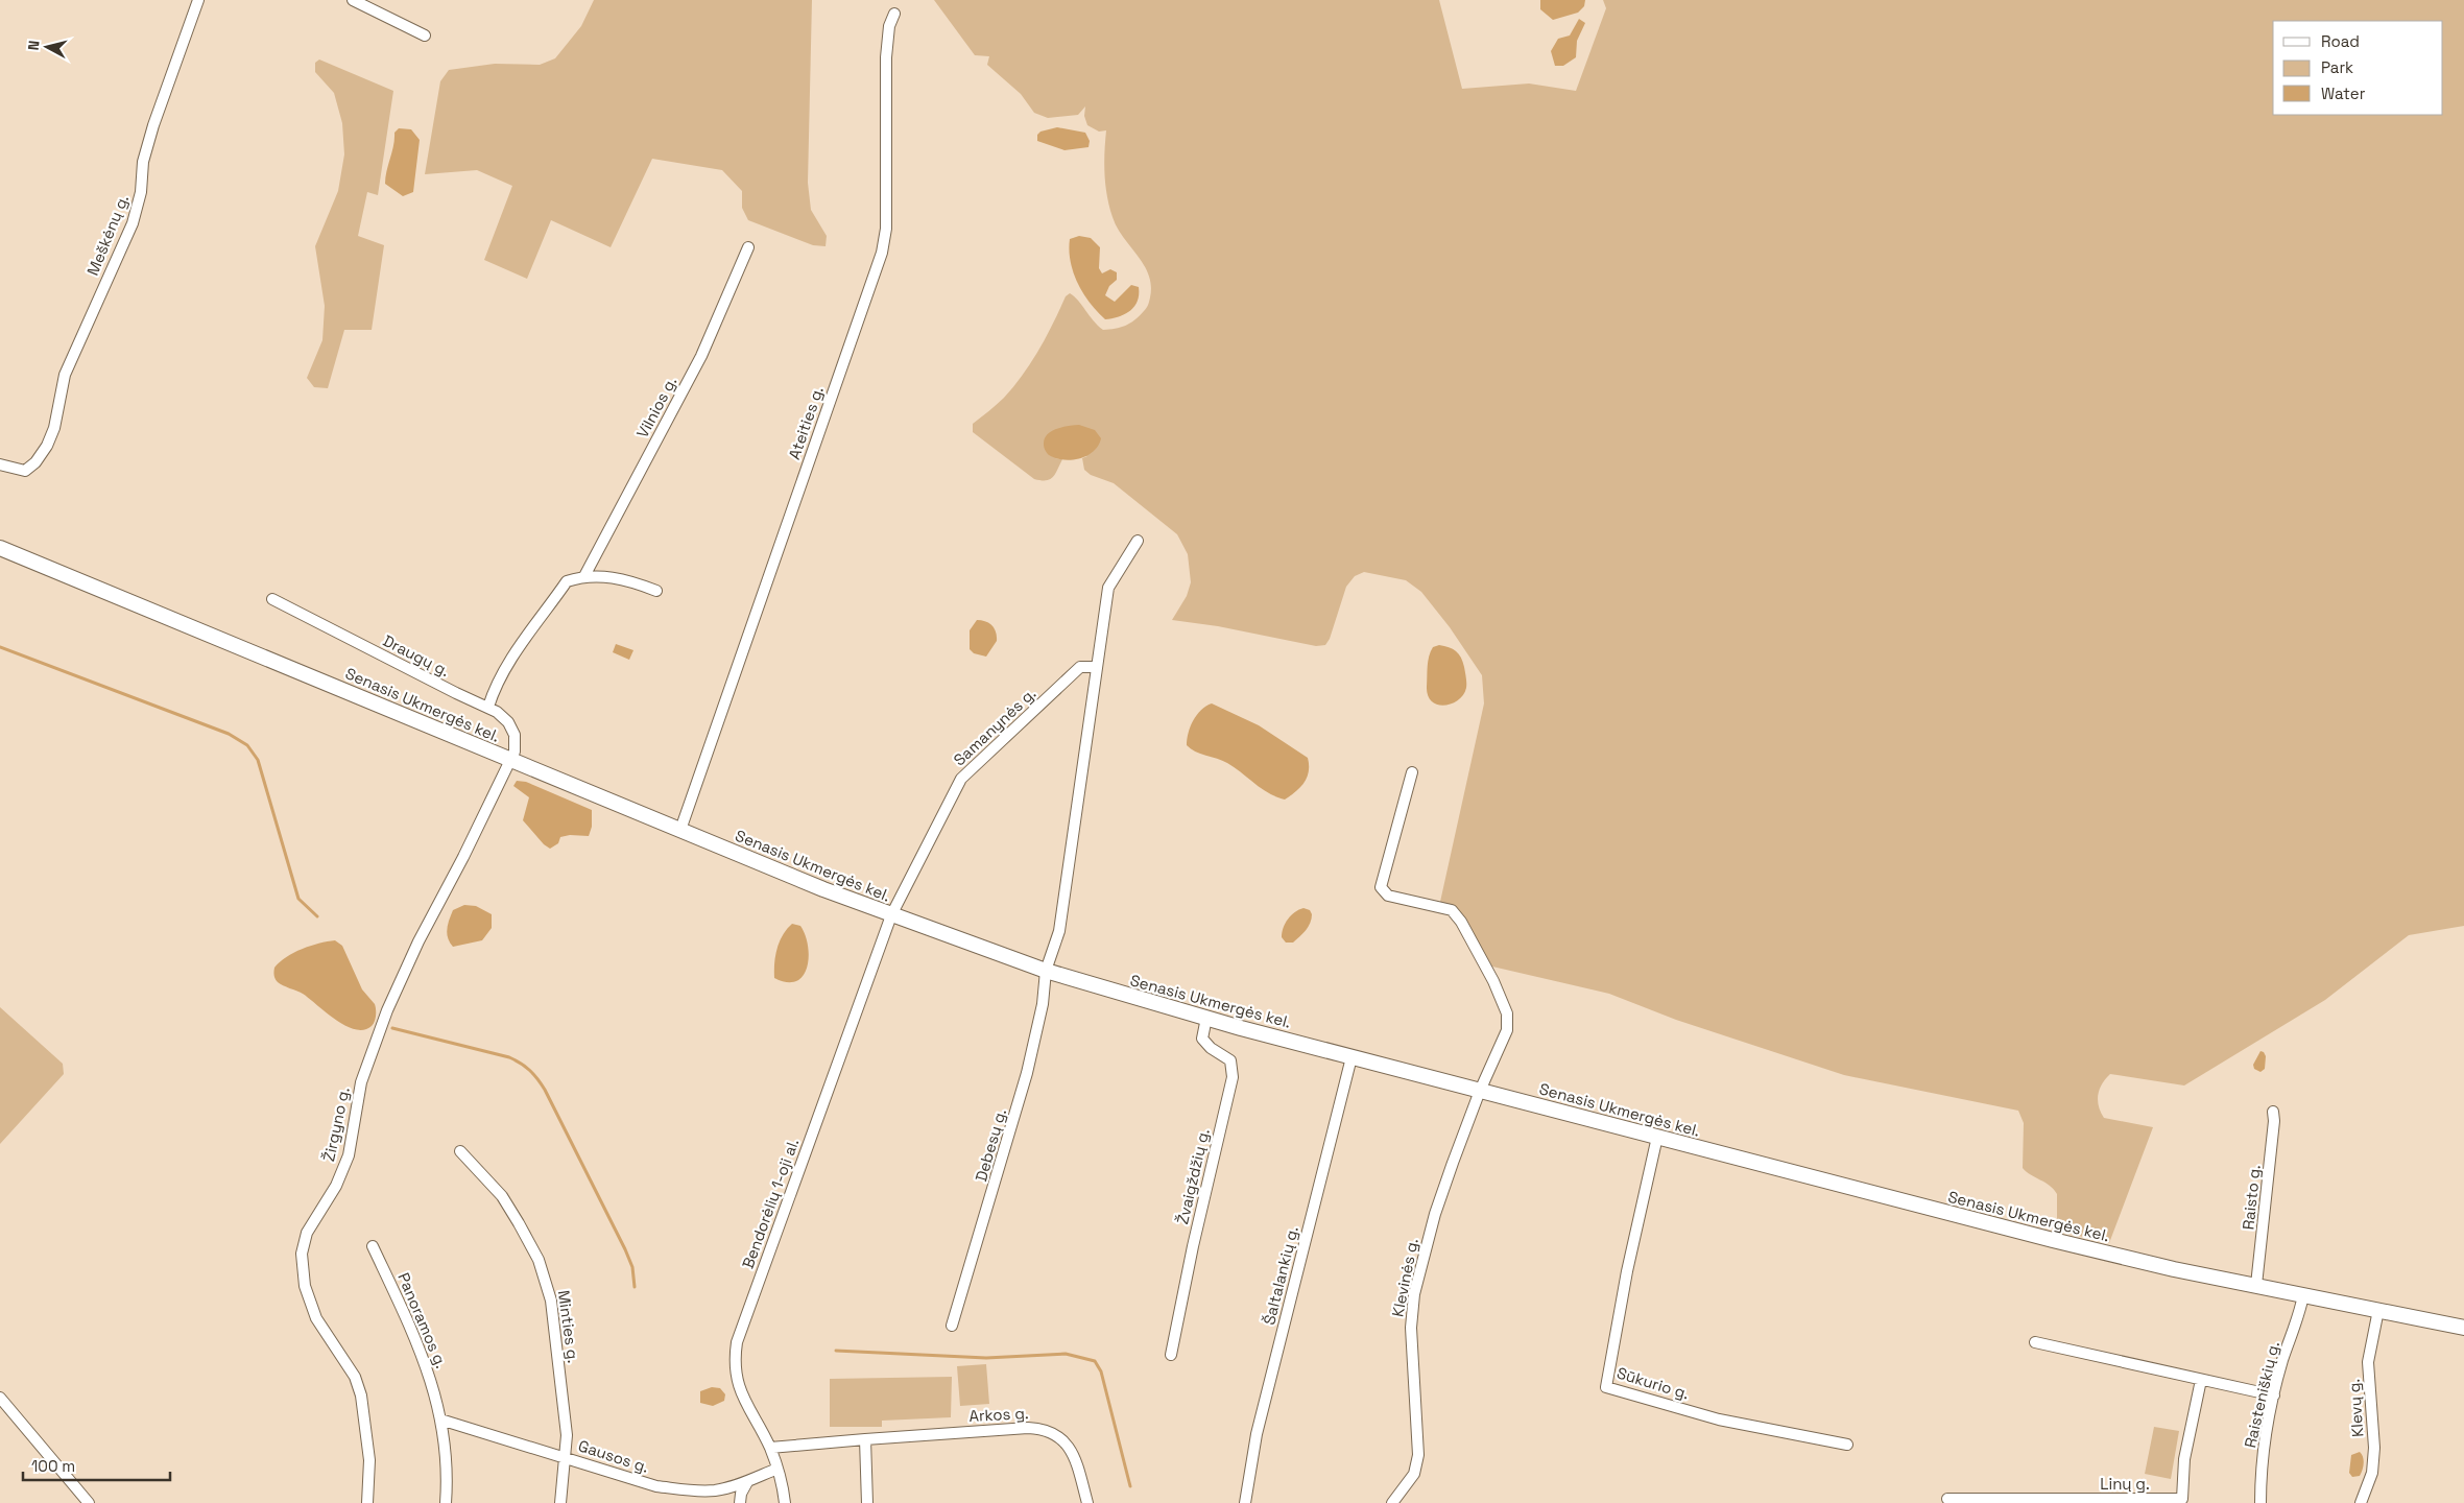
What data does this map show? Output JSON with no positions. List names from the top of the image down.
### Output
{
  "streets": {
    "main road": ["Senasis Ukmergės kel."],
    "street": [
      "Meškėnų g.",
      "Vilnios g.",
      "Ateities g.",
      "Draugų g.",
      "Samanynės g.",
      "Žirgyno g.",
      "Debesų g.",
      "Žvaigždžių g.",
      "Raisto g.",
      "Bendorėlių 1-oji al.",
      "Šaltalankių g.",
      "Klevinės g.",
      "Panoramos g.",
      "Minties g.",
      "Sūkurio g.",
      "Raisteniškių g.",
      "Klevų g.",
      "Arkos g.",
      "Gausos g.",
      "Linų g."
    ]
  },
  "crossings": [
    ["Ateities g.", "Senasis Ukmergės kel."],
    ["Draugų g.", "Senasis Ukmergės kel."],
    ["Draugų g.", "Žirgyno g."],
    ["Senasis Ukmergės kel.", "Samanynės g."],
    ["Senasis Ukmergės kel.", "Žirgyno g."],
    ["Senasis Ukmergės kel.", "Debesų g."],
    ["Senasis Ukmergės kel.", "Žvaigždžių g."],
    ["Senasis Ukmergės kel.", "Raisto g."],
    ["Senasis Ukmergės kel.", "Bendorėlių 1-oji al."],
    ["Senasis Ukmergės kel.", "Šaltalankių g."],
    ["Senasis Ukmergės kel.", "Klevinės g."],
    ["Senasis Ukmergės kel.", "Sūkurio g."],
    ["Senasis Ukmergės kel.", "Raisteniškių g."],
    ["Senasis Ukmergės kel.", "Klevų g."],
    ["Samanynės g.", "Bendorėlių 1-oji al."],
    ["Bendorėlių 1-oji al.", "Arkos g."],
    ["Bendorėlių 1-oji al.", "Gausos g."],
    ["Panoramos g.", "Gausos g."],
    ["Minties g.", "Gausos g."]
  ],
  "legend": ["Road", "Park", "Water"],
  "scale_bar": "100 m",
  "north": "left"
}
